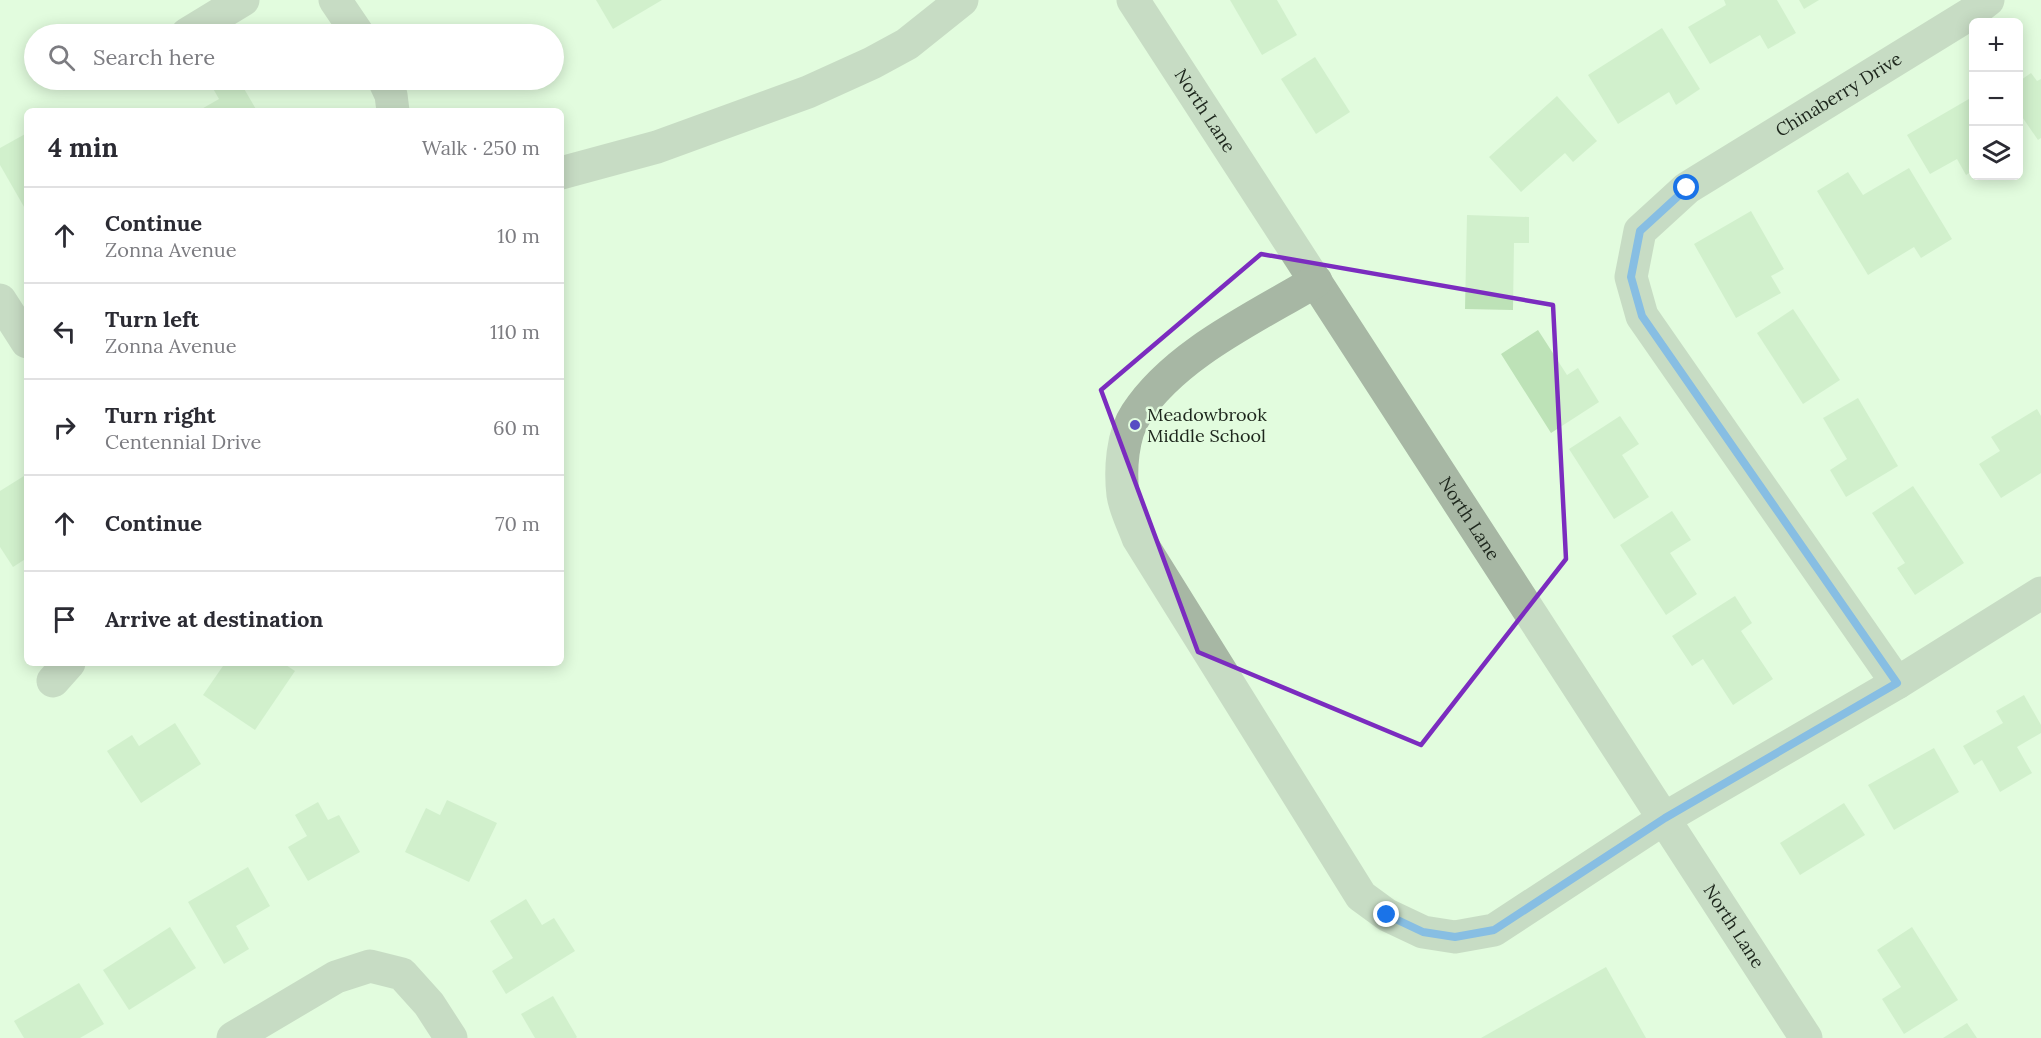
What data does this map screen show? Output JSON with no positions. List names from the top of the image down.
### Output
{
  "streets": {
    "street": ["Chinaberry Drive", "North Lane"]
  },
  "places": ["Meadowbrook Middle School"],
  "page": {
    "map_buttons": ["+", "−"],
    "search": "Search here",
    "heading": ["4 min", "Walk · 250 m"],
    "list": [
      ["Continue", "Zonna Avenue", "10 m"],
      ["Turn left", "Zonna Avenue", "110 m"],
      ["Turn right", "Centennial Drive", "60 m"],
      ["Continue", "70 m"],
      "Arrive at destination"
    ]
  }
}
